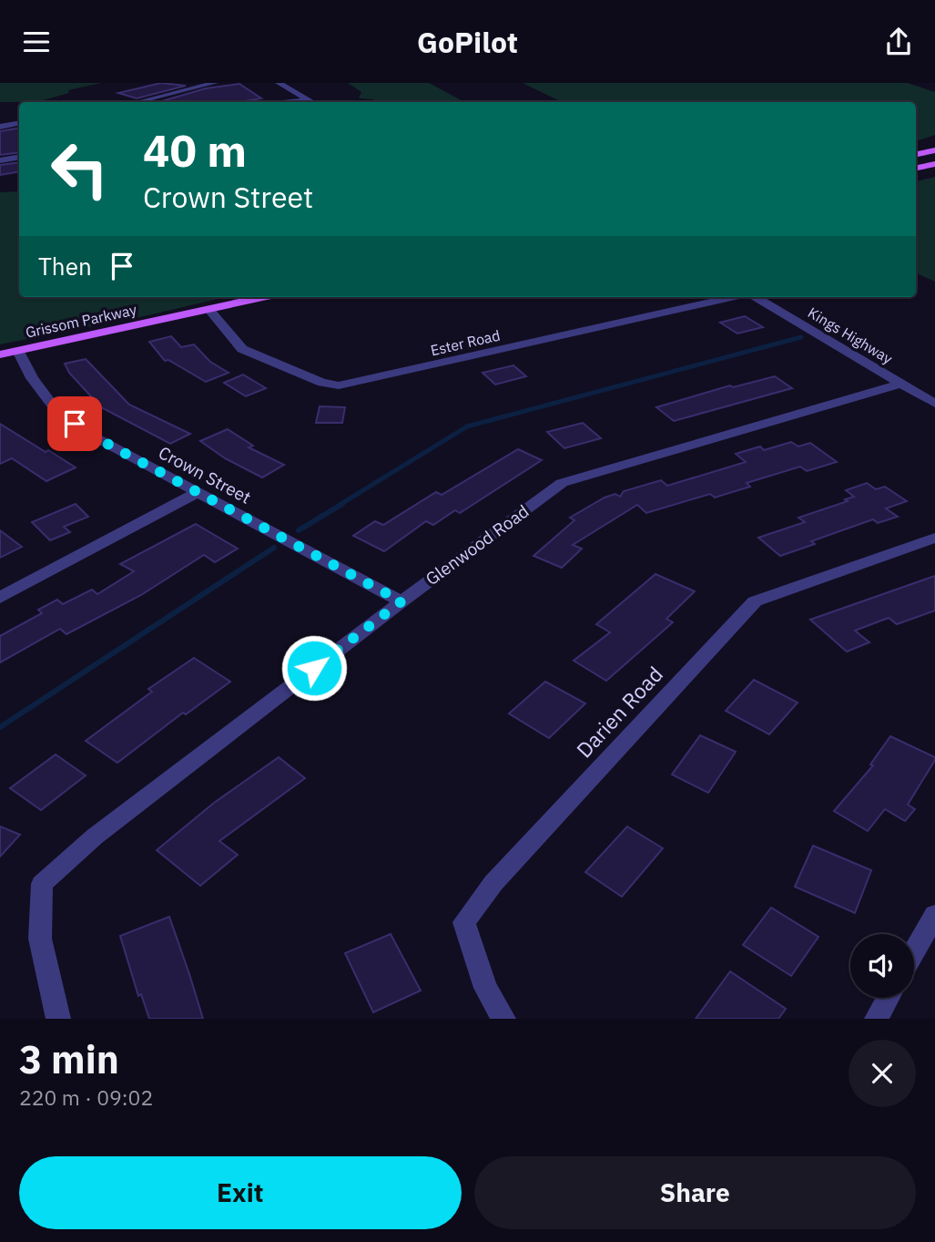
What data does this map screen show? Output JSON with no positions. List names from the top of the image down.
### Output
{
  "streets": {
    "main road": ["Grissom Parkway"],
    "street": [
      "Kings Highway",
      "Ester Road",
      "Crown Street",
      "Glenwood Road",
      "Darien Road"
    ]
  },
  "crossings": [
    ["Grissom Parkway", "Ester Road"],
    ["Grissom Parkway", "Crown Street"],
    ["Kings Highway", "Glenwood Road"],
    ["Crown Street", "Glenwood Road"]
  ],
  "page": {
    "header": "GoPilot",
    "turn": ["40 m", "Crown Street"],
    "then": "Then",
    "heading": ["3 min", "220 m · 09:02"],
    "buttons": ["Exit", "Share"]
  }
}
